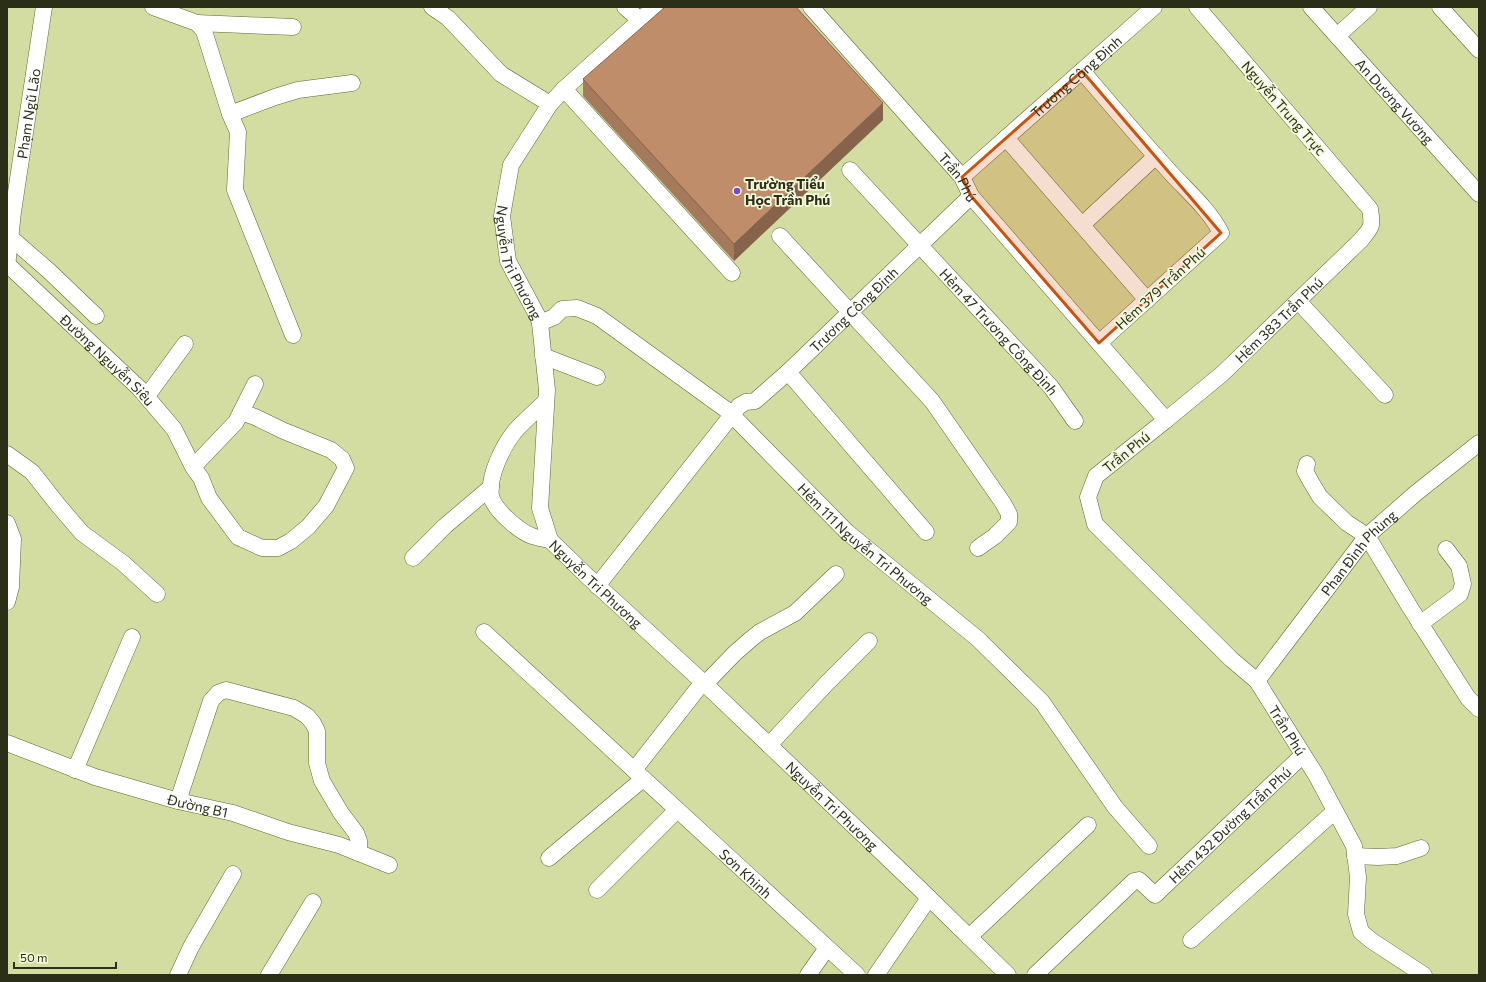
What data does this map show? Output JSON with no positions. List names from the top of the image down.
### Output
{
  "streets": {
    "street": [
      "Trương Công Định",
      "An Dương Vương",
      "Nguyễn Trung Trực",
      "Phạm Ngũ Lão",
      "Trần Phú",
      "Nguyễn Tri Phương",
      "Hẻm 379 Trần Phú",
      "Hẻm 383 Trần Phú",
      "Hẻm 47 Trương Công Định",
      "Đường Nguyễn Siêu",
      "Hẻm 111 Nguyễn Tri Phương",
      "Phan Đình Phùng",
      "Đường B1",
      "Hẻm 432 Đường Trần Phú",
      "Sơn Khinh"
    ]
  },
  "crossings": [
    ["Trương Công Định", "Trần Phú"],
    ["Trương Công Định", "Nguyễn Tri Phương"],
    ["Trương Công Định", "Hẻm 47 Trương Công Định"],
    ["Trương Công Định", "Hẻm 111 Nguyễn Tri Phương"],
    ["Nguyễn Trung Trực", "Hẻm 383 Trần Phú"],
    ["Phạm Ngũ Lão", "Đường Nguyễn Siêu"],
    ["Trần Phú", "Hẻm 379 Trần Phú"],
    ["Trần Phú", "Hẻm 383 Trần Phú"],
    ["Trần Phú", "Phan Đình Phùng"],
    ["Trần Phú", "Hẻm 432 Đường Trần Phú"],
    ["Nguyễn Tri Phương", "Hẻm 111 Nguyễn Tri Phương"]
  ],
  "places": ["Trường Tiểu Học Trần Phú"],
  "scale_bar": "50 m"
}
